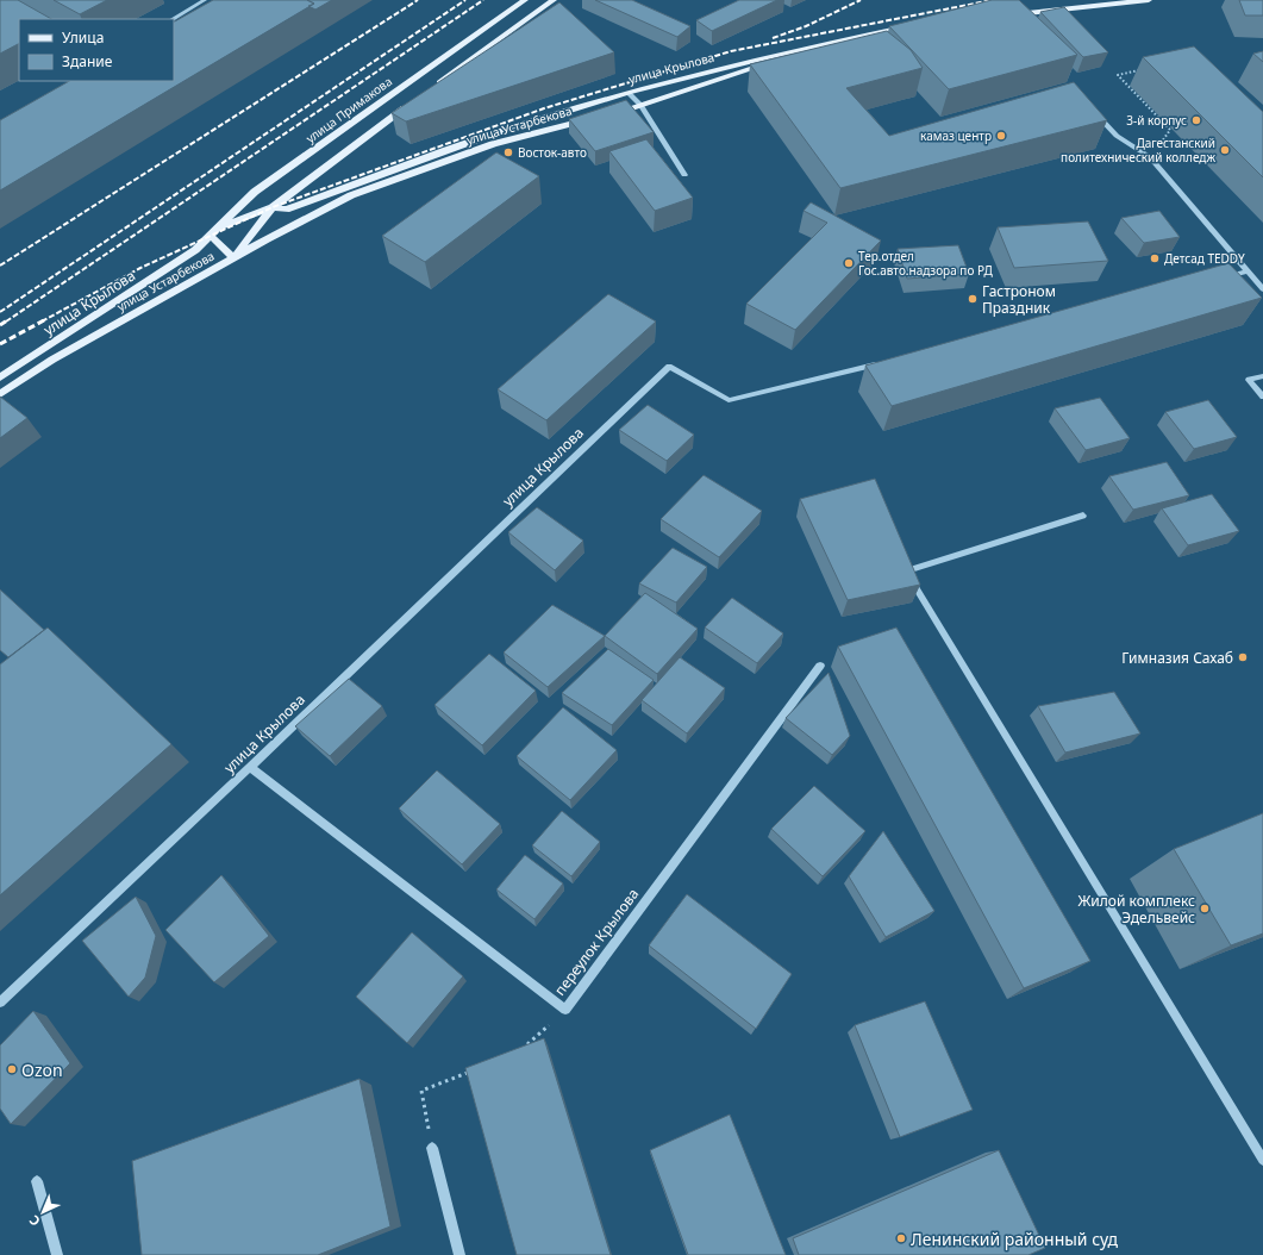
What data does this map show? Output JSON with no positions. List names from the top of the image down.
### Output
{
  "streets": {
    "main road": ["улица Крылова", "улица Примакова", "улица Устарбекова"],
    "street": ["переулок Крылова"]
  },
  "crossings": [
    ["улица Крылова", "улица Примакова"],
    ["улица Крылова", "переулок Крылова"]
  ],
  "places": [
    "3-й корпус",
    "камаз центр",
    "Дагестанский политехнический колледж",
    "Восток-авто",
    "Детсад TEDDY",
    "Тер.отдел Гос.авто.надзора по РД",
    "Гастроном Праздник",
    "Гимназия Сахаб",
    "Жилой комплекс Эдельвейс",
    "Ozon",
    "Ленинский районный суд"
  ],
  "legend": ["Улица", "Здание"],
  "north": "bottom left"
}
